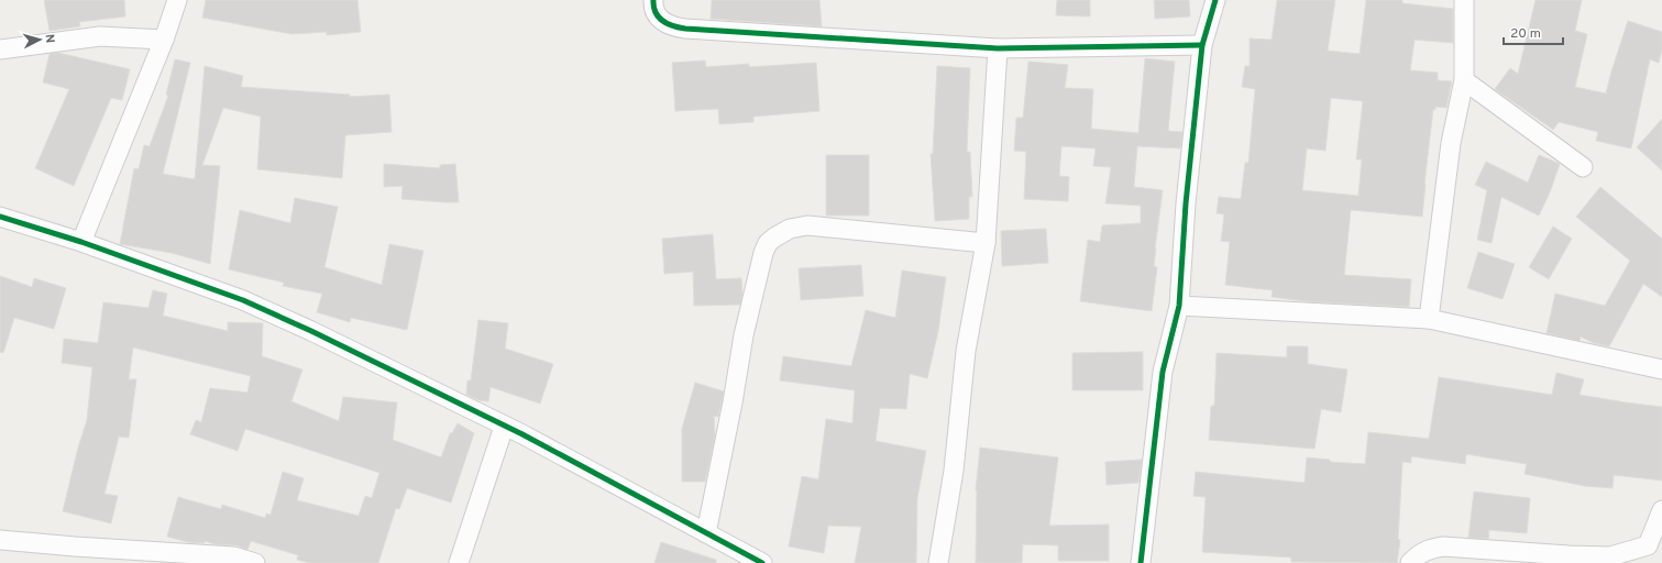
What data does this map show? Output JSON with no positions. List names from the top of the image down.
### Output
{
  "scale_bar": "20 m",
  "north": "right"
}
